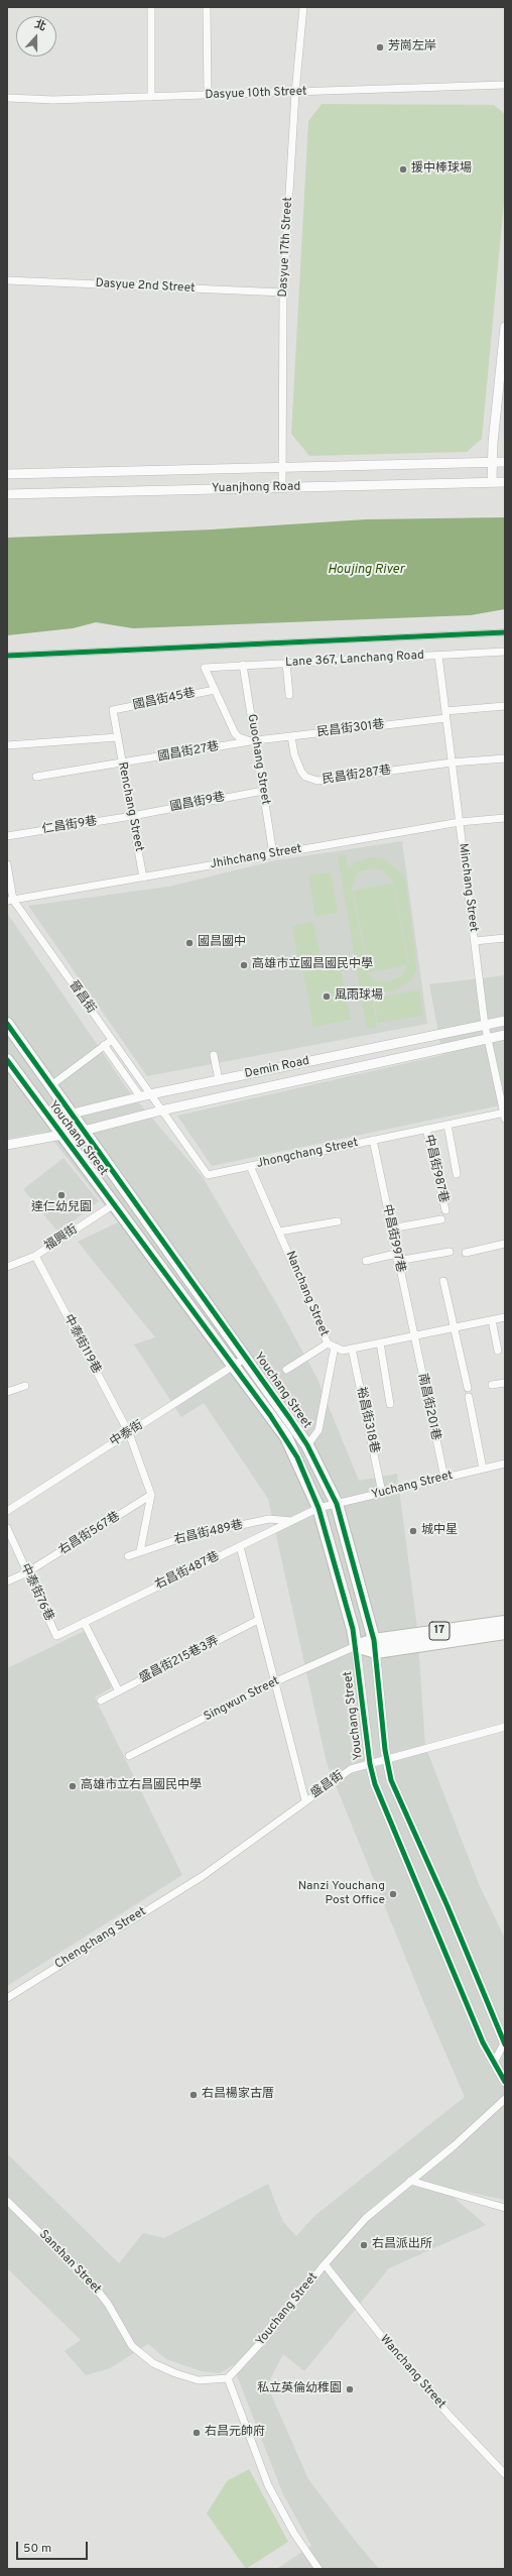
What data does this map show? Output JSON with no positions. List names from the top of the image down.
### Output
{
  "streets": {
    "main road": ["Youchang Street", "17"],
    "street": [
      "Dasyue 10th Street",
      "Dasyue 17th Street",
      "Dasyue 2nd Street",
      "Yuanjhong Road",
      "Lane 367, Lanchang Road",
      "國昌街45巷",
      "民昌街301巷",
      "國昌街27巷",
      "Guochang Street",
      "民昌街287巷",
      "國昌街9巷",
      "Renchang Street",
      "仁昌街9巷",
      "Jhihchang Street",
      "Minchang Street",
      "晉昌街",
      "Demin Road",
      "Jhongchang Street",
      "中昌街987巷",
      "福興街",
      "中昌街997巷",
      "Nanchang Street",
      "中泰街119巷",
      "南昌街201巷",
      "裕昌街318巷",
      "中泰街",
      "Yuchang Street",
      "右昌街489巷",
      "右昌街567巷",
      "右昌街487巷",
      "中泰街76巷",
      "盛昌街215巷3弄",
      "Singwun Street",
      "盛昌街",
      "Sanshan Street",
      "Wanchang Street"
    ]
  },
  "crossings": [
    ["Dasyue 10th Street", "Dasyue 17th Street"],
    ["Dasyue 17th Street", "Dasyue 2nd Street"],
    ["Dasyue 17th Street", "Yuanjhong Road"],
    ["Lane 367, Lanchang Road", "國昌街45巷"],
    ["Lane 367, Lanchang Road", "Guochang Street"],
    ["Lane 367, Lanchang Road", "Minchang Street"],
    ["國昌街45巷", "Renchang Street"],
    ["民昌街301巷", "國昌街27巷"],
    ["民昌街301巷", "Guochang Street"],
    ["民昌街301巷", "民昌街287巷"],
    ["民昌街301巷", "Minchang Street"],
    ["國昌街27巷", "Guochang Street"],
    ["國昌街27巷", "Renchang Street"],
    ["Guochang Street", "國昌街9巷"],
    ["Guochang Street", "Jhihchang Street"],
    ["民昌街287巷", "Minchang Street"],
    ["國昌街9巷", "Renchang Street"],
    ["國昌街9巷", "仁昌街9巷"],
    ["Renchang Street", "仁昌街9巷"],
    ["Renchang Street", "Jhihchang Street"],
    ["Jhihchang Street", "Minchang Street"],
    ["Jhihchang Street", "晉昌街"],
    ["Minchang Street", "Demin Road"],
    ["Minchang Street", "Jhongchang Street"],
    ["晉昌街", "Demin Road"],
    ["晉昌街", "Jhongchang Street"],
    ["Demin Road", "Youchang Street"],
    ["Demin Road", "Jhongchang Street"],
    ["Youchang Street", "福興街"],
    ["Youchang Street", "中泰街"],
    ["Youchang Street", "Yuchang Street"],
    ["Youchang Street", "右昌街487巷"],
    ["Youchang Street", "17"],
    ["Youchang Street", "Singwun Street"],
    ["Youchang Street", "盛昌街"],
    ["Youchang Street", "Sanshan Street"],
    ["Youchang Street", "Wanchang Street"],
    ["Jhongchang Street", "中昌街987巷"],
    ["Jhongchang Street", "中昌街997巷"],
    ["Jhongchang Street", "Nanchang Street"],
    ["福興街", "中泰街119巷"],
    ["中昌街997巷", "Nanchang Street"],
    ["中昌街997巷", "南昌街201巷"],
    ["Nanchang Street", "南昌街201巷"],
    ["Nanchang Street", "裕昌街318巷"],
    ["中泰街119巷", "中泰街"],
    ["中泰街119巷", "右昌街567巷"],
    ["南昌街201巷", "Yuchang Street"],
    ["裕昌街318巷", "Yuchang Street"],
    ["Yuchang Street", "右昌街487巷"],
    ["右昌街489巷", "右昌街487巷"],
    ["右昌街567巷", "中泰街76巷"],
    ["右昌街487巷", "中泰街76巷"],
    ["17", "Singwun Street"]
  ],
  "water": ["Houjing River"],
  "places": [
    "芳崗左岸",
    "援中棒球場",
    "國昌國中",
    "高雄市立國昌國民中學",
    "風雨球場",
    "達仁幼兒園",
    "城中星",
    "高雄市立右昌國民中學",
    "Nanzi Youchang Post Office",
    "右昌楊家古厝",
    "右昌派出所",
    "私立英倫幼稚園",
    "右昌元帥府"
  ],
  "scale_bar": "50 m",
  "north": "top"
}
